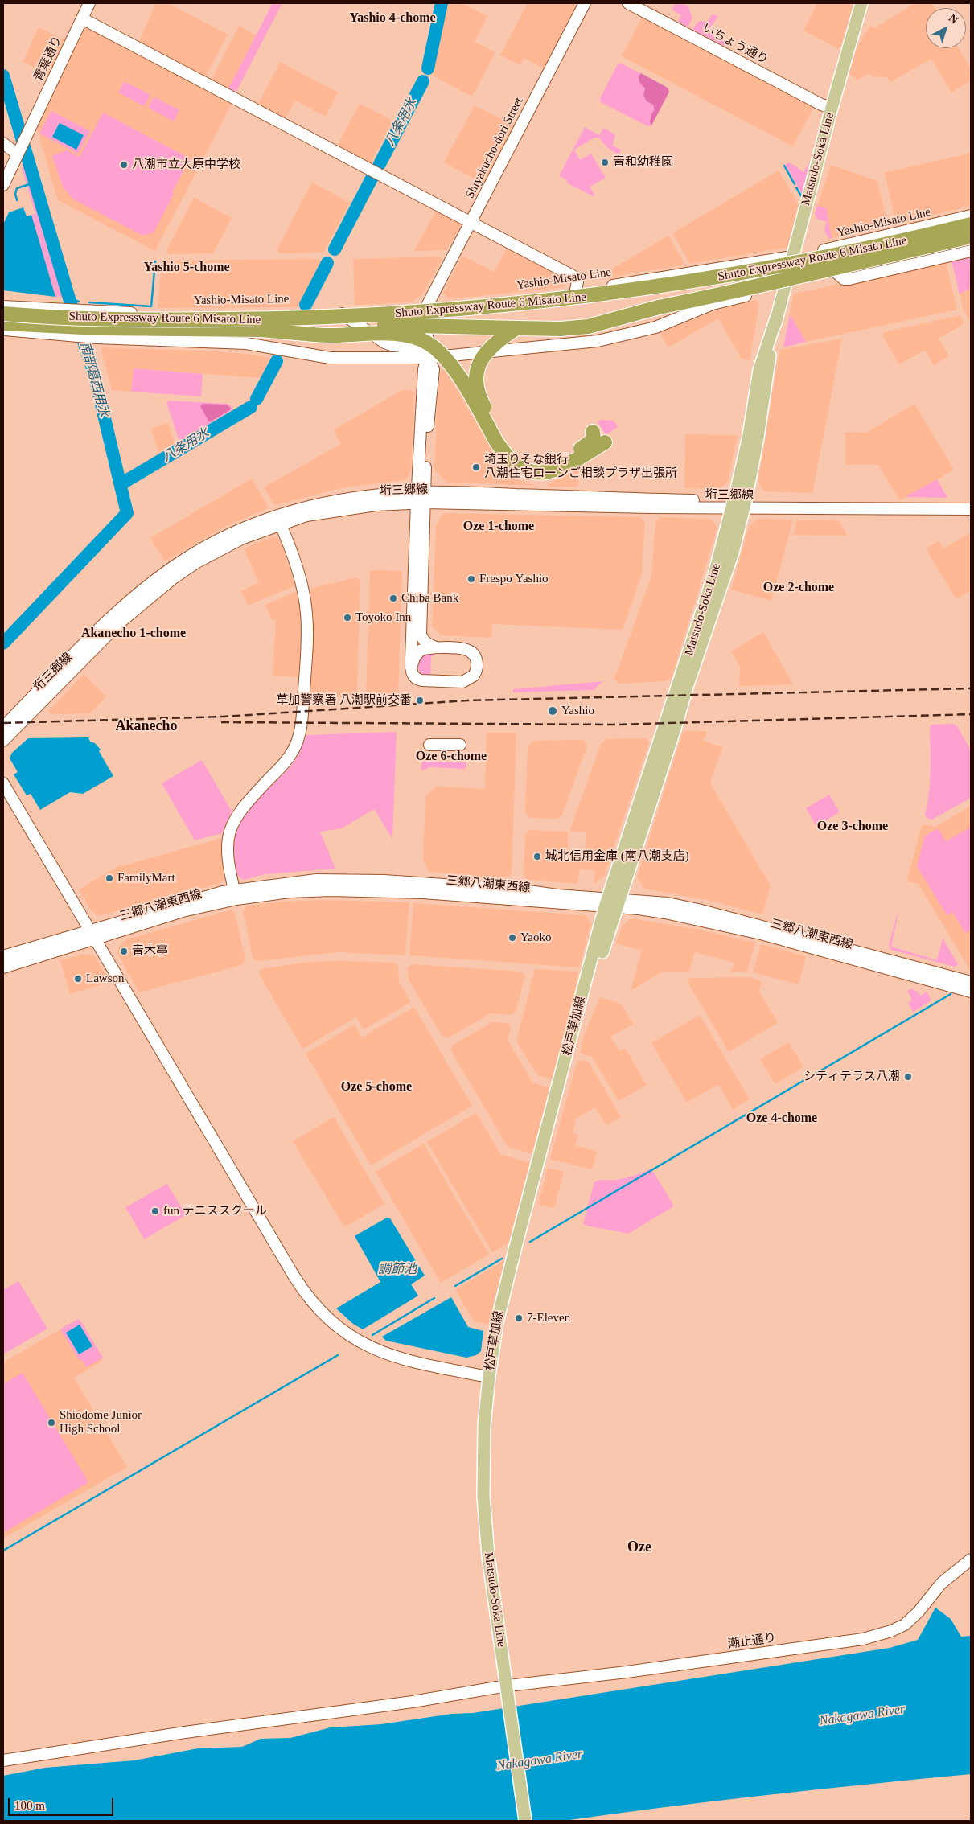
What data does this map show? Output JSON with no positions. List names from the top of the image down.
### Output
{
  "streets": {
    "highway": ["Shuto Expressway Route 6 Misato Line"],
    "main road": ["Matsudo-Soka Line", "松戸草加線"],
    "street": [
      "いちょう通り",
      "青葉通り",
      "Shiyakucho-dori Street",
      "Yashio-Misato Line",
      "垳三郷線",
      "三郷八潮東西線",
      "潮止通り"
    ]
  },
  "crossings": [
    ["いちょう通り", "Matsudo-Soka Line"],
    ["Shiyakucho-dori Street", "Yashio-Misato Line"],
    ["Matsudo-Soka Line", "Yashio-Misato Line"],
    ["Matsudo-Soka Line", "Shuto Expressway Route 6 Misato Line"],
    ["Matsudo-Soka Line", "垳三郷線"],
    ["Matsudo-Soka Line", "三郷八潮東西線"],
    ["Matsudo-Soka Line", "松戸草加線"],
    ["Matsudo-Soka Line", "潮止通り"],
    ["Yashio-Misato Line", "Shuto Expressway Route 6 Misato Line"],
    ["三郷八潮東西線", "松戸草加線"]
  ],
  "districts": [
    "Yashio 4-chome",
    "Yashio 5-chome",
    "Oze 1-chome",
    "Oze 2-chome",
    "Akanecho 1-chome",
    "Akanecho",
    "Oze 6-chome",
    "Oze 3-chome",
    "Oze 5-chome",
    "Oze 4-chome",
    "Oze"
  ],
  "water": [
    "八条用水",
    "南部葛西用水",
    "調節池",
    "Nakagawa River"
  ],
  "places": [
    "青和幼稚園",
    "八潮市立大原中学校",
    "埼玉りそな銀行 八潮住宅ローンご相談プラザ出張所",
    "Frespo Yashio",
    "Chiba Bank",
    "Toyoko Inn",
    "草加警察署 八潮駅前交番",
    "Yashio",
    "城北信用金庫 (南八潮支店)",
    "FamilyMart",
    "Yaoko",
    "青木亭",
    "Lawson",
    "シティテラス八潮",
    "fun テニススクール",
    "7-Eleven",
    "Shiodome Junior High School"
  ],
  "scale_bar": "100 m",
  "north": "top right"
}
